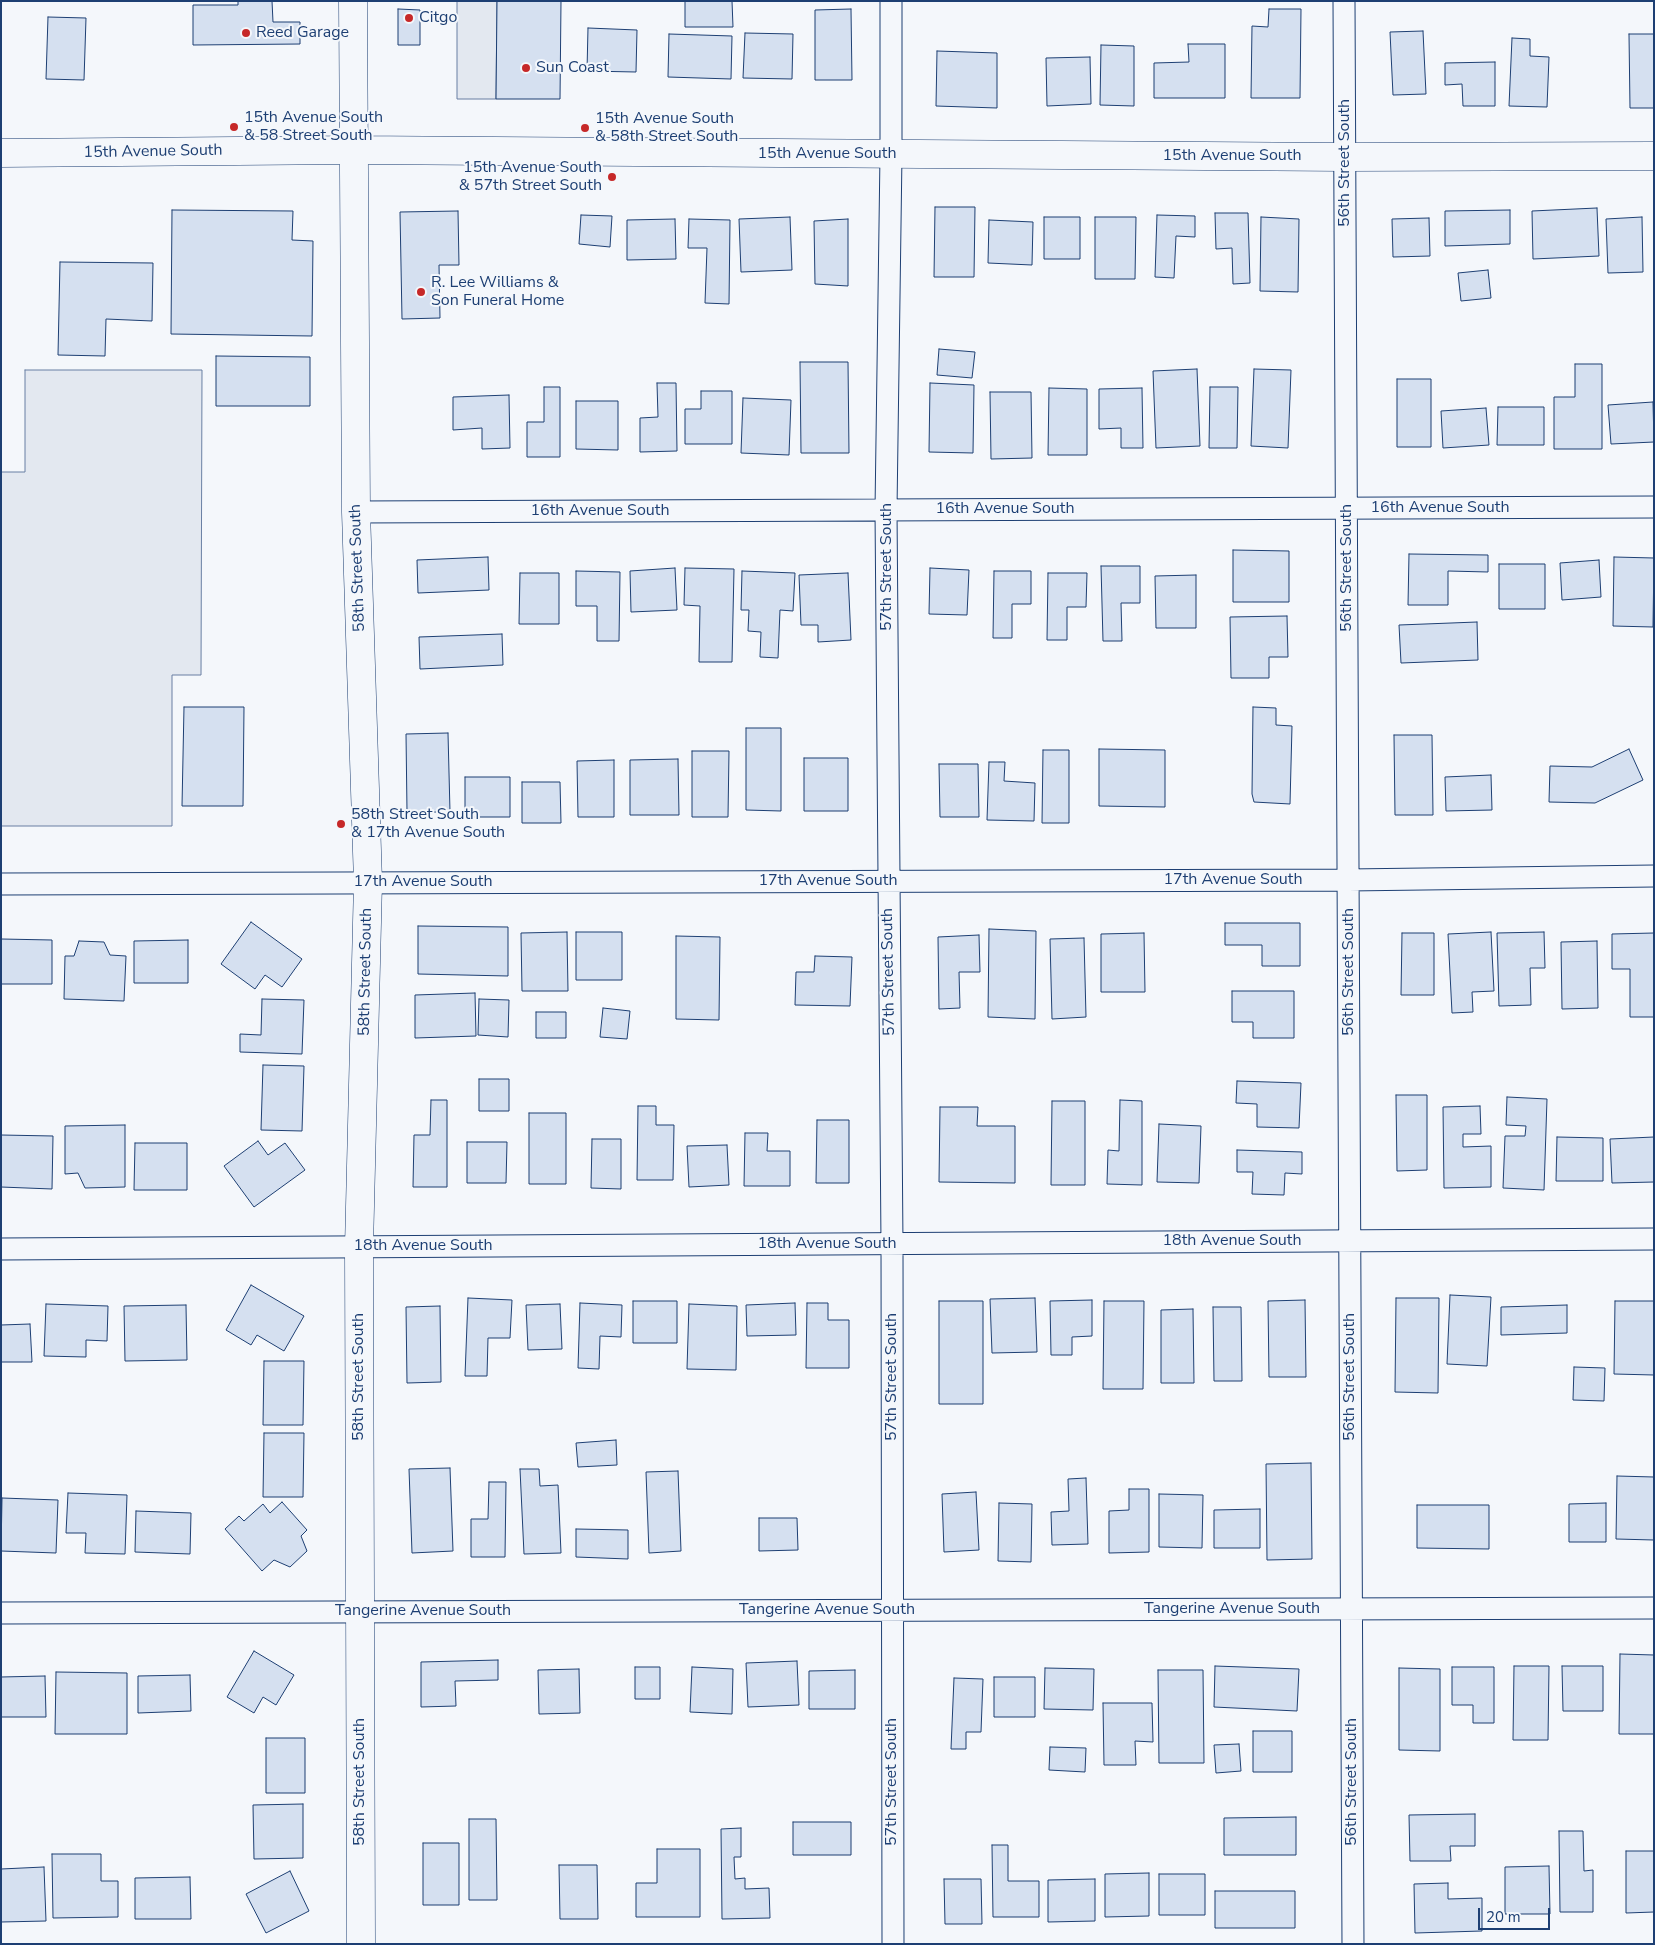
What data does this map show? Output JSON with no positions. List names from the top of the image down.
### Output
{
  "streets": {
    "street": [
      "15th Avenue South",
      "56th Street South",
      "16th Avenue South",
      "57th Street South",
      "58th Street South",
      "17th Avenue South",
      "18th Avenue South",
      "Tangerine Avenue South"
    ]
  },
  "crossings": [
    ["15th Avenue South", "56th Street South"],
    ["15th Avenue South", "57th Street South"],
    ["15th Avenue South", "58th Street South"],
    ["56th Street South", "16th Avenue South"],
    ["56th Street South", "17th Avenue South"],
    ["56th Street South", "18th Avenue South"],
    ["56th Street South", "Tangerine Avenue South"],
    ["16th Avenue South", "57th Street South"],
    ["16th Avenue South", "58th Street South"],
    ["57th Street South", "17th Avenue South"],
    ["57th Street South", "18th Avenue South"],
    ["57th Street South", "Tangerine Avenue South"],
    ["58th Street South", "17th Avenue South"],
    ["58th Street South", "18th Avenue South"],
    ["58th Street South", "Tangerine Avenue South"]
  ],
  "places": [
    "Citgo",
    "Reed Garage",
    "Sun Coast",
    "15th Avenue South & 58 Street South",
    "15th Avenue South & 58th Street South",
    "15th Avenue South & 57th Street South",
    "R. Lee Williams & Son Funeral Home",
    "58th Street South & 17th Avenue South"
  ],
  "scale_bar": "20 m"
}
